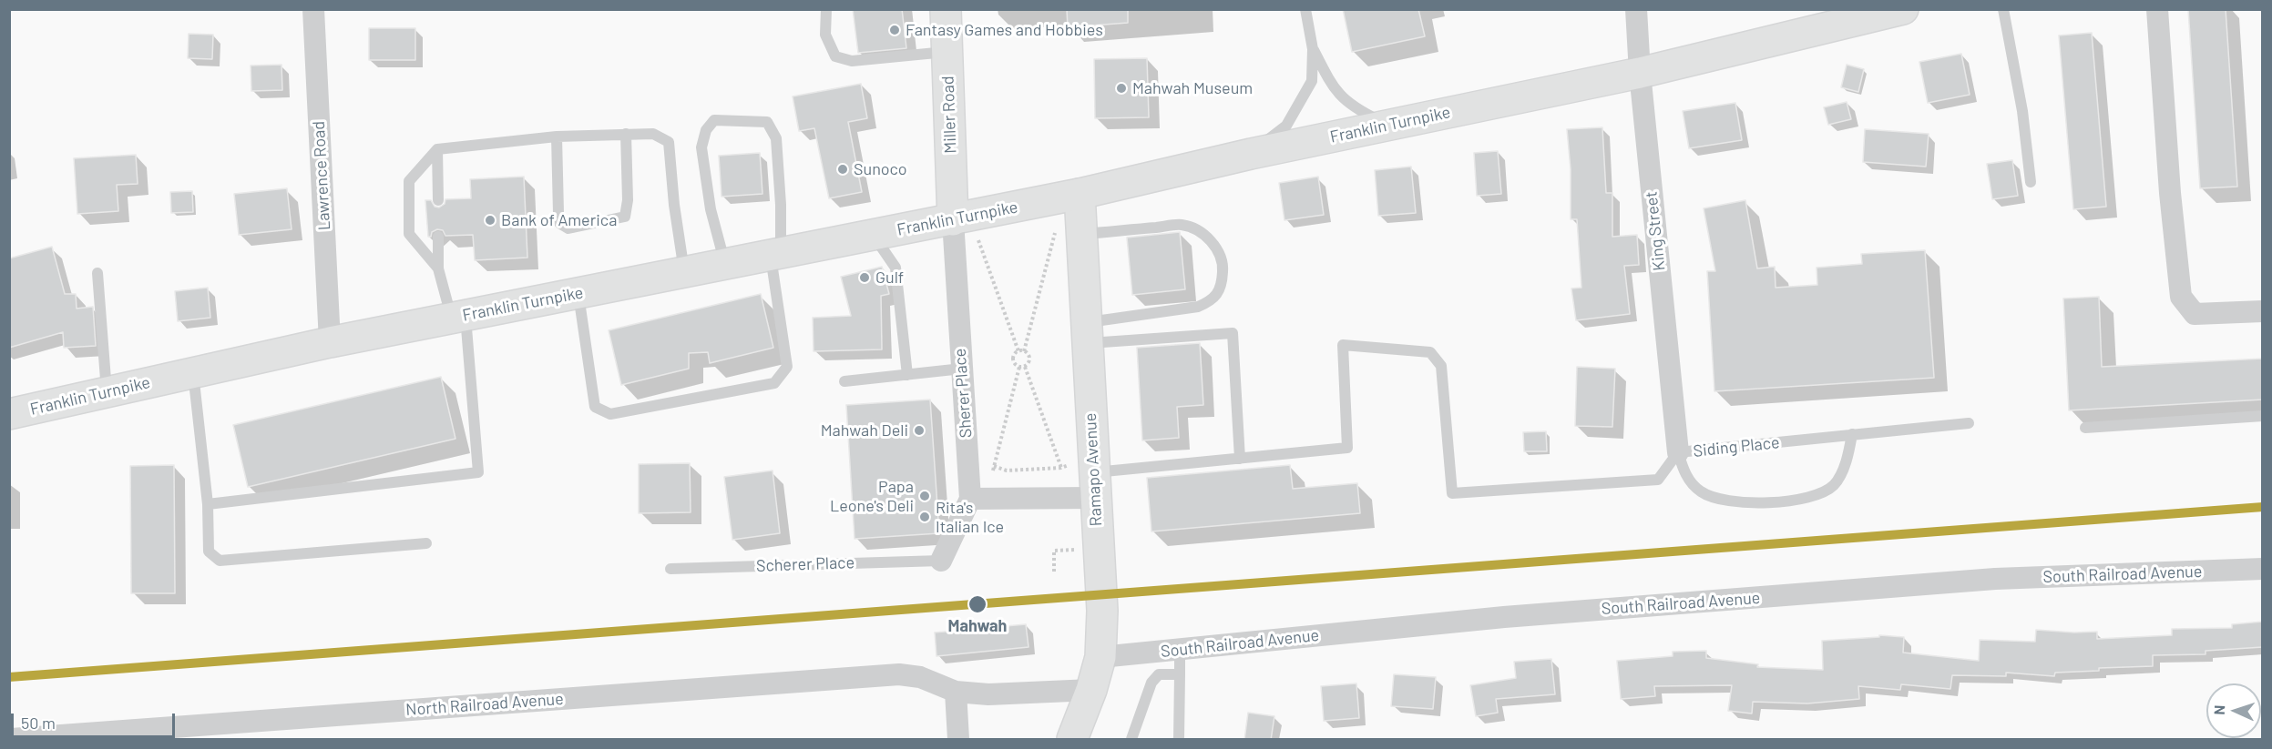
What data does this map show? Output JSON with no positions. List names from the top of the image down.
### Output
{
  "streets": {
    "main road": ["Miller Road", "Franklin Turnpike", "Ramapo Avenue"],
    "street": [
      "Lawrence Road",
      "King Street",
      "Sherer Place",
      "South Railroad Avenue",
      "North Railroad Avenue"
    ],
    "lane": ["Siding Place", "Scherer Place"]
  },
  "crossings": [
    ["Miller Road", "Franklin Turnpike"],
    ["Miller Road", "Sherer Place"],
    ["Franklin Turnpike", "Lawrence Road"],
    ["Franklin Turnpike", "King Street"],
    ["Franklin Turnpike", "Sherer Place"],
    ["Franklin Turnpike", "Ramapo Avenue"],
    ["King Street", "Siding Place"],
    ["Sherer Place", "Scherer Place"],
    ["Ramapo Avenue", "South Railroad Avenue"]
  ],
  "places": [
    "Fantasy Games and Hobbies",
    "Mahwah Museum",
    "Sunoco",
    "Bank of America",
    "Gulf",
    "Mahwah Deli",
    "Papa Leone's Deli",
    "Rita's Italian Ice",
    "Mahwah"
  ],
  "scale_bar": "50 m",
  "north": "left"
}
